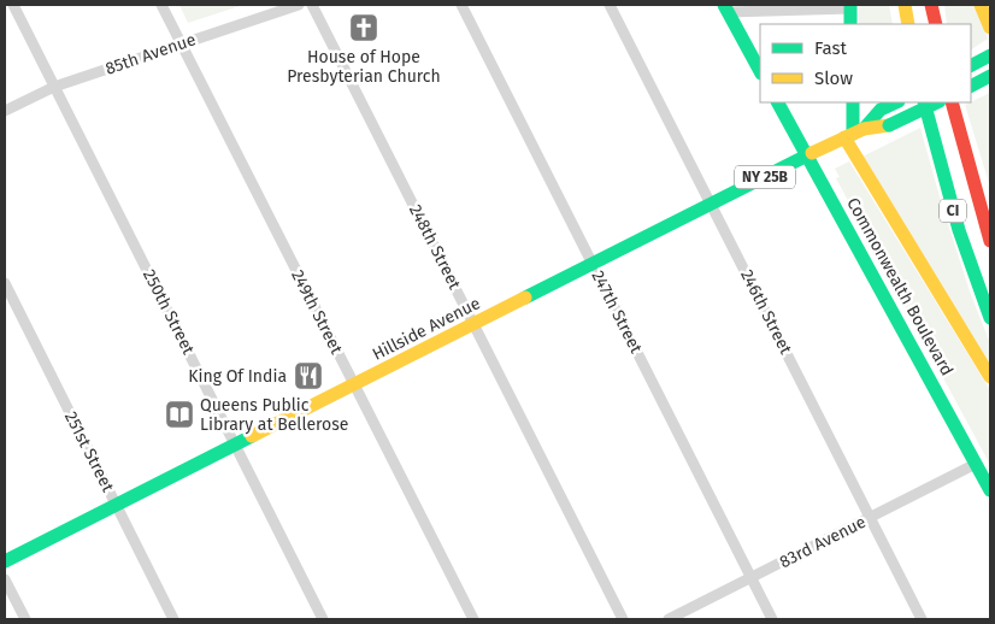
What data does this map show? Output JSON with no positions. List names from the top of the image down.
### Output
{
  "streets": {
    "main road": [
      "NY 25B",
      "CI",
      "Commonwealth Boulevard",
      "Hillside Avenue"
    ],
    "street": [
      "85th Avenue",
      "248th Street",
      "250th Street",
      "249th Street",
      "247th Street",
      "246th Street",
      "251st Street",
      "83rd Avenue"
    ]
  },
  "crossings": [
    ["85th Avenue", "250th Street"],
    ["85th Avenue", "249th Street"],
    ["248th Street", "Hillside Avenue"],
    ["Commonwealth Boulevard", "Hillside Avenue"],
    ["Commonwealth Boulevard", "83rd Avenue"],
    ["250th Street", "Hillside Avenue"],
    ["249th Street", "Hillside Avenue"],
    ["247th Street", "Hillside Avenue"],
    ["247th Street", "83rd Avenue"],
    ["246th Street", "Hillside Avenue"],
    ["246th Street", "83rd Avenue"],
    ["Hillside Avenue", "251st Street"]
  ],
  "places": {
    "church": ["House of Hope Presbyterian Church"],
    "restaurant": ["King Of India"],
    "library": ["Queens Public Library at Bellerose"]
  },
  "legend": ["Fast", "Slow"]
}
